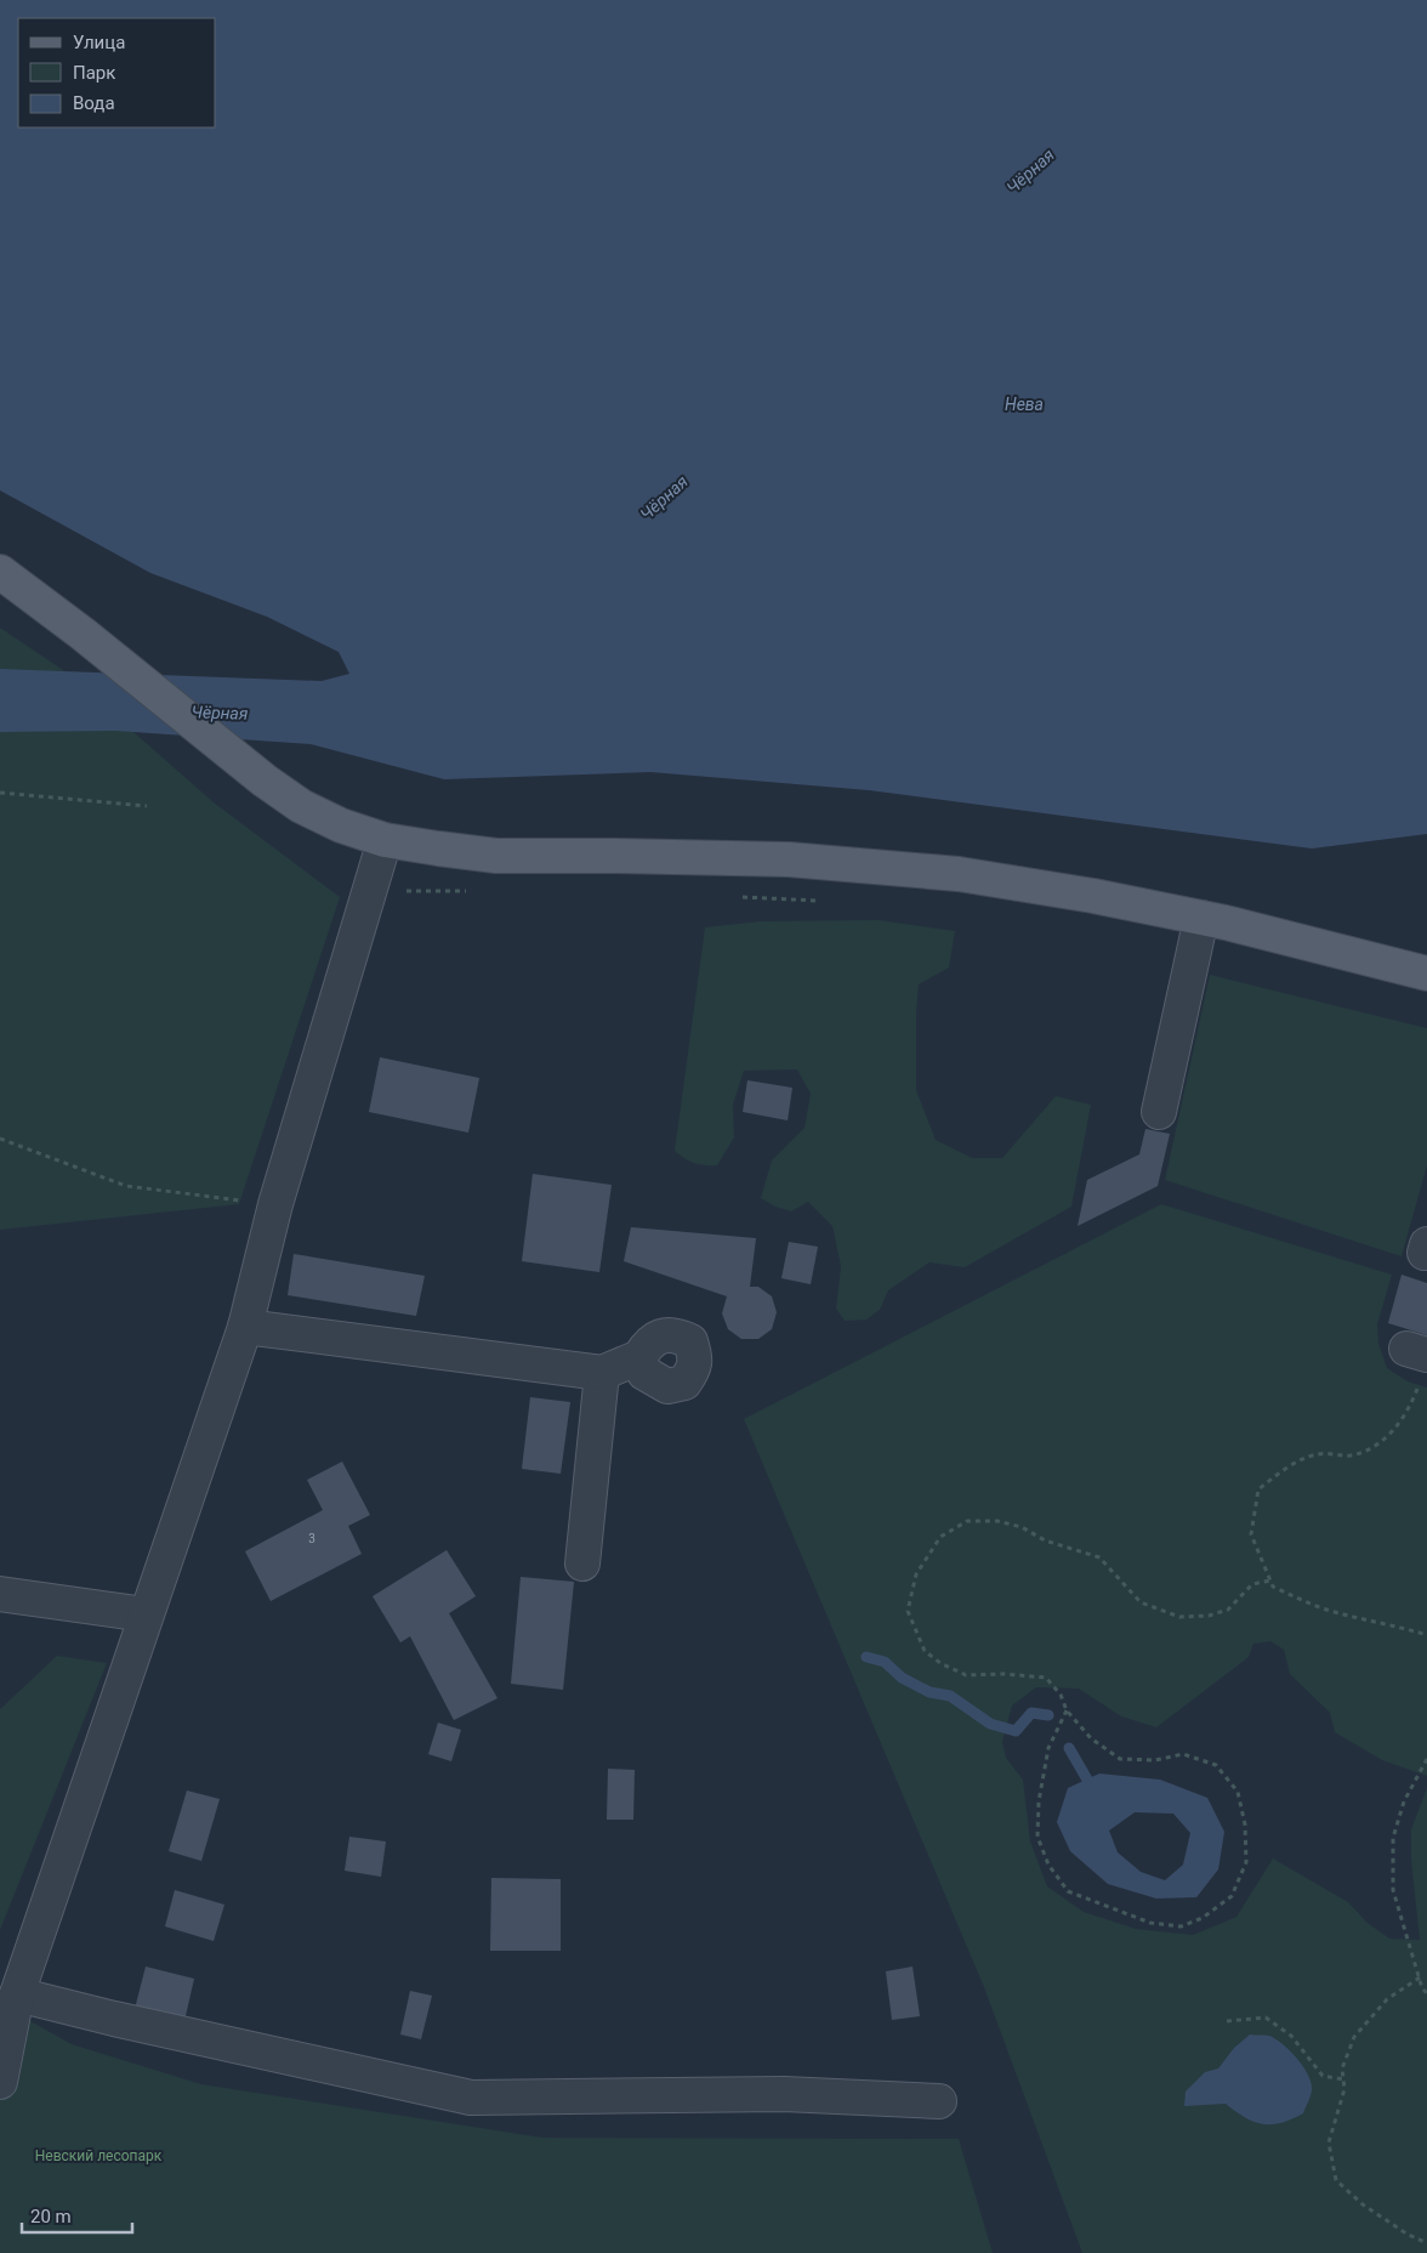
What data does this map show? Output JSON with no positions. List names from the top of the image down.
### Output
{
  "water": ["Чёрная", "Нева"],
  "parks": ["Невский лесопарк"],
  "house_numbers": ["3"],
  "legend": ["Улица", "Парк", "Вода"],
  "scale_bar": "20 m"
}
